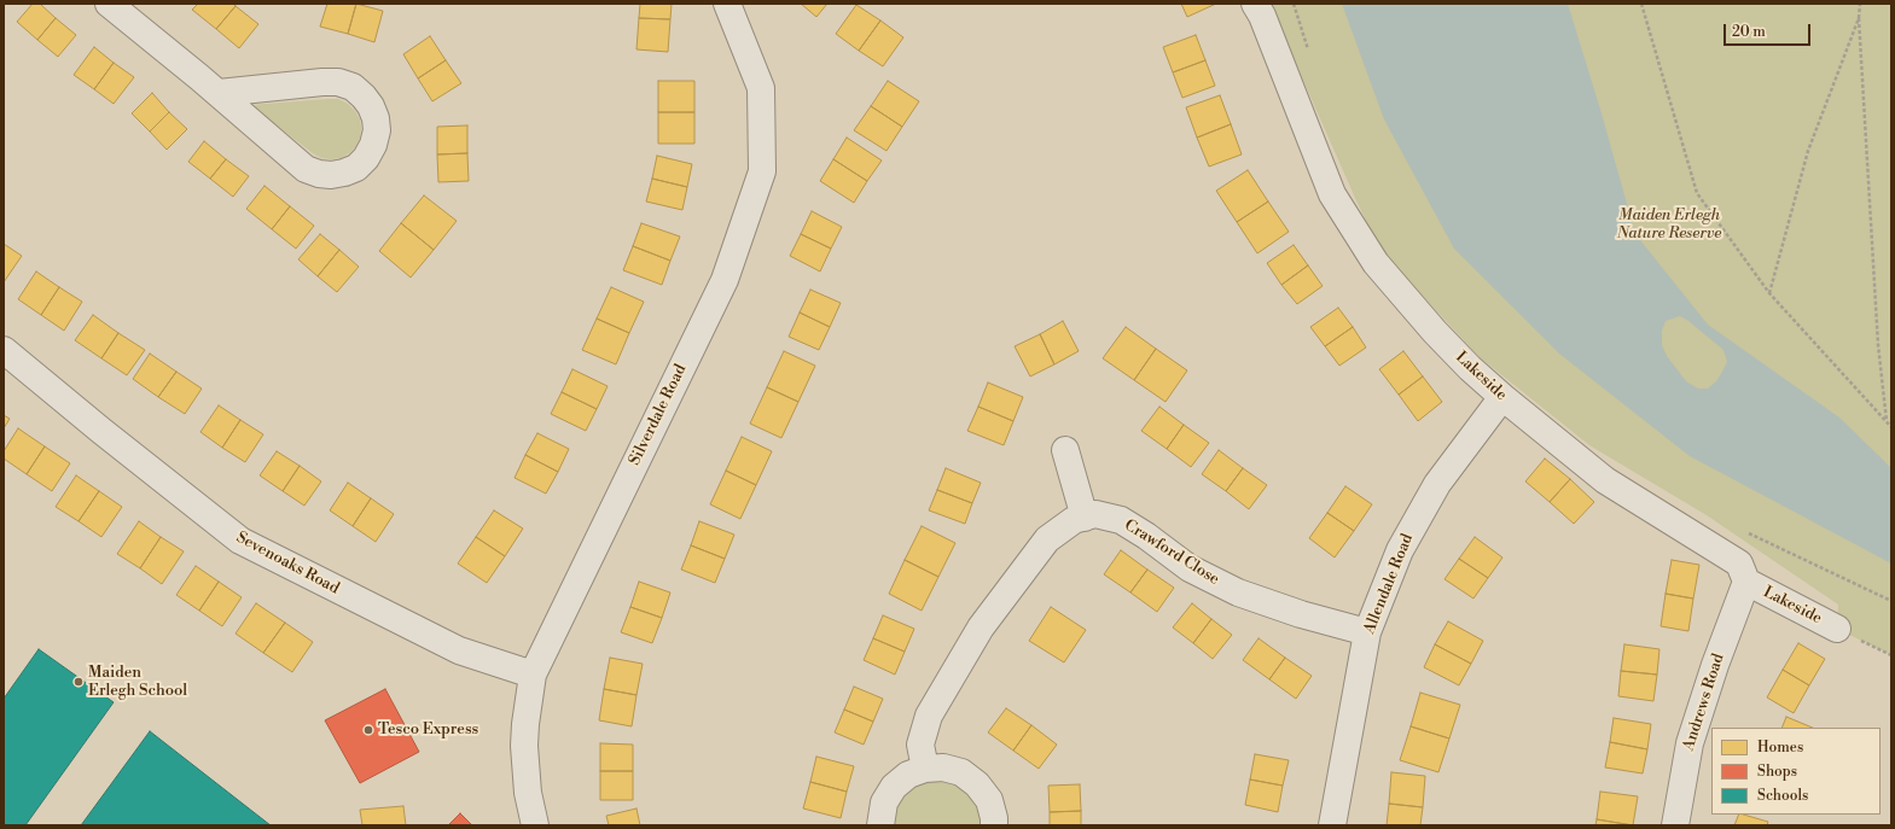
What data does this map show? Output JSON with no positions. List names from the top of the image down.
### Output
{
  "streets": {
    "street": [
      "Lakeside",
      "Silverdale Road",
      "Crawford Close",
      "Sevenoaks Road",
      "Allendale Road",
      "Andrews Road"
    ]
  },
  "crossings": [
    ["Lakeside", "Allendale Road"],
    ["Lakeside", "Andrews Road"],
    ["Silverdale Road", "Sevenoaks Road"],
    ["Crawford Close", "Allendale Road"]
  ],
  "parks": ["Maiden Erlegh Nature Reserve"],
  "places": ["Maiden Erlegh School", "Tesco Express"],
  "legend": ["Homes", "Shops", "Schools"],
  "scale_bar": "20 m"
}
